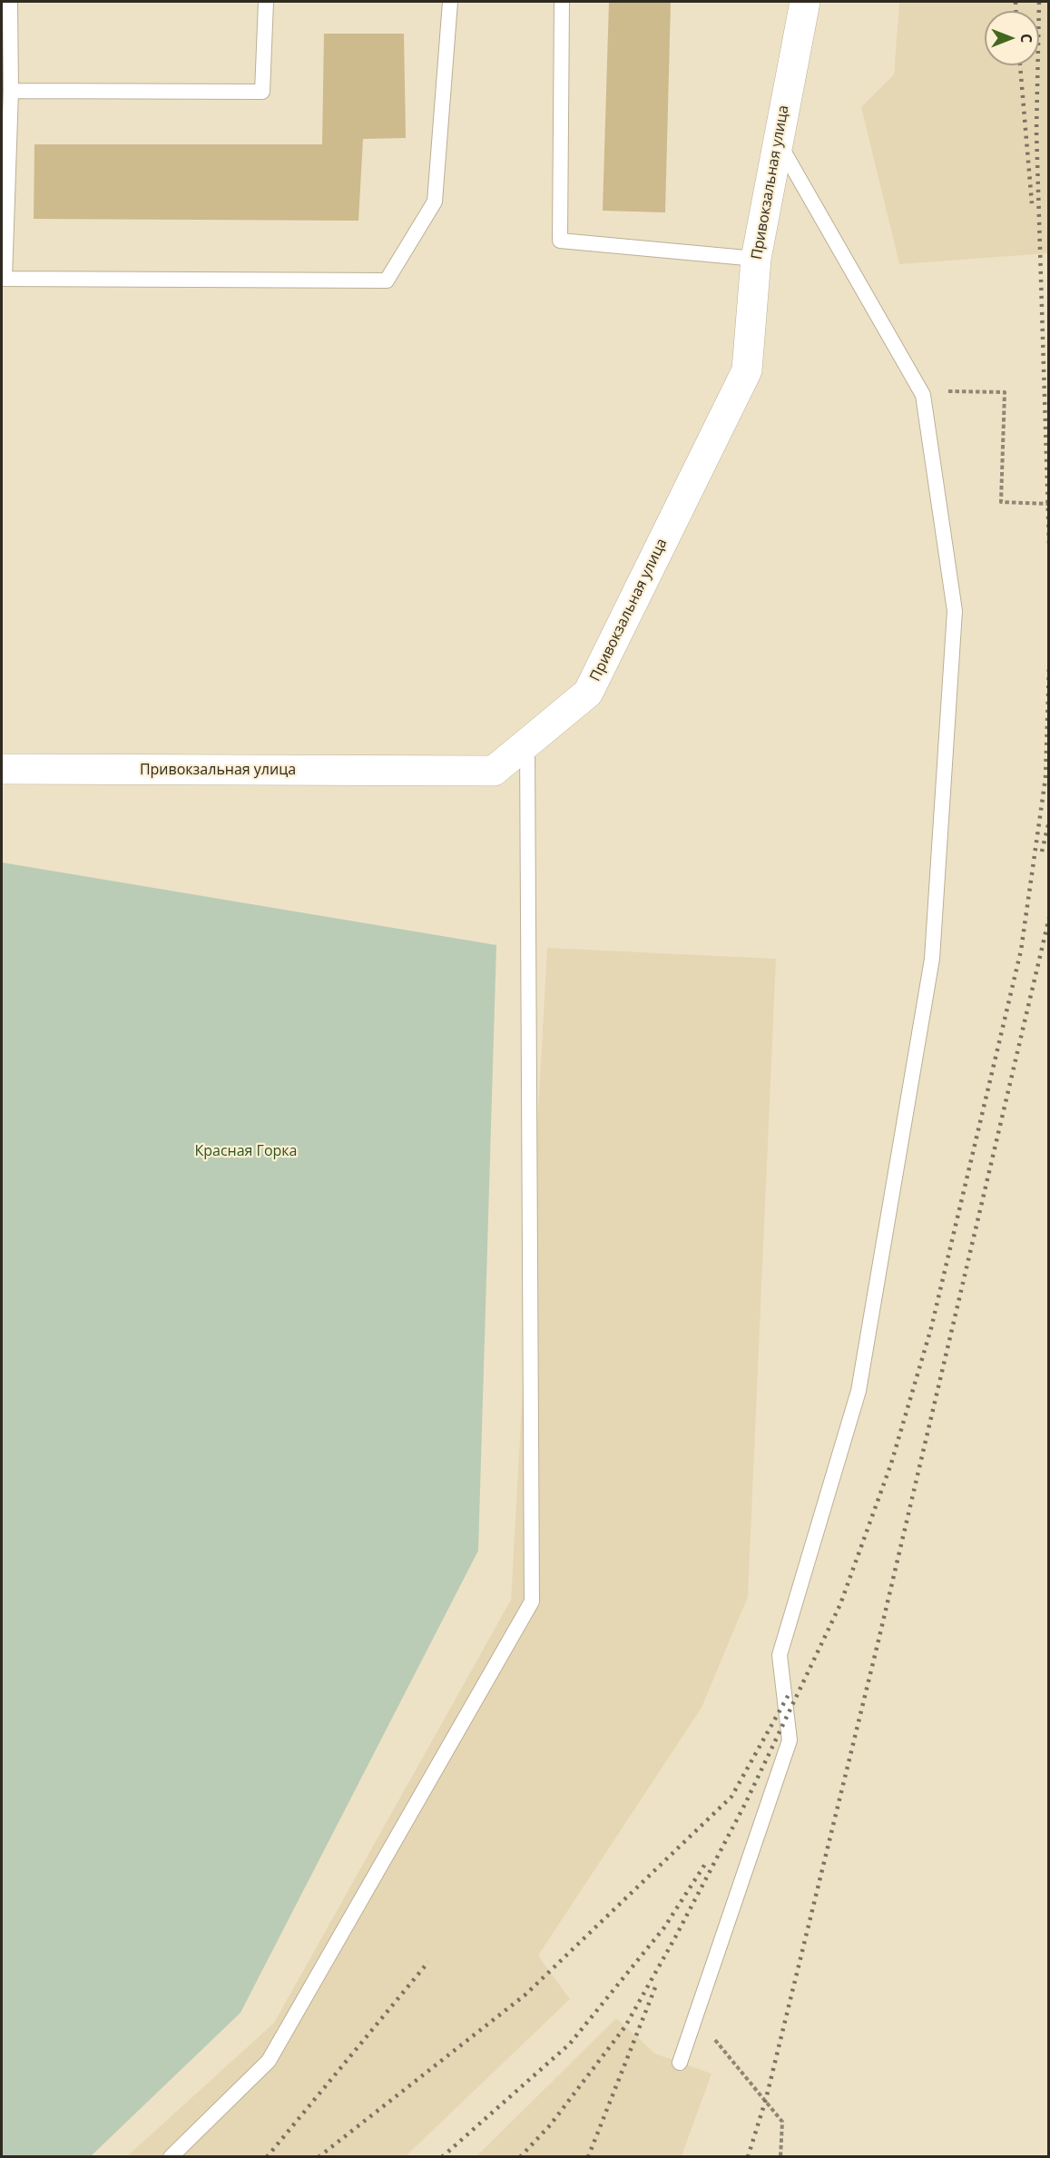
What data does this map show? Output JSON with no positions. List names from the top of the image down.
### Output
{
  "streets": {
    "street": ["Привокзальная улица"]
  },
  "parks": ["Красная Горка"],
  "north": "right"
}
